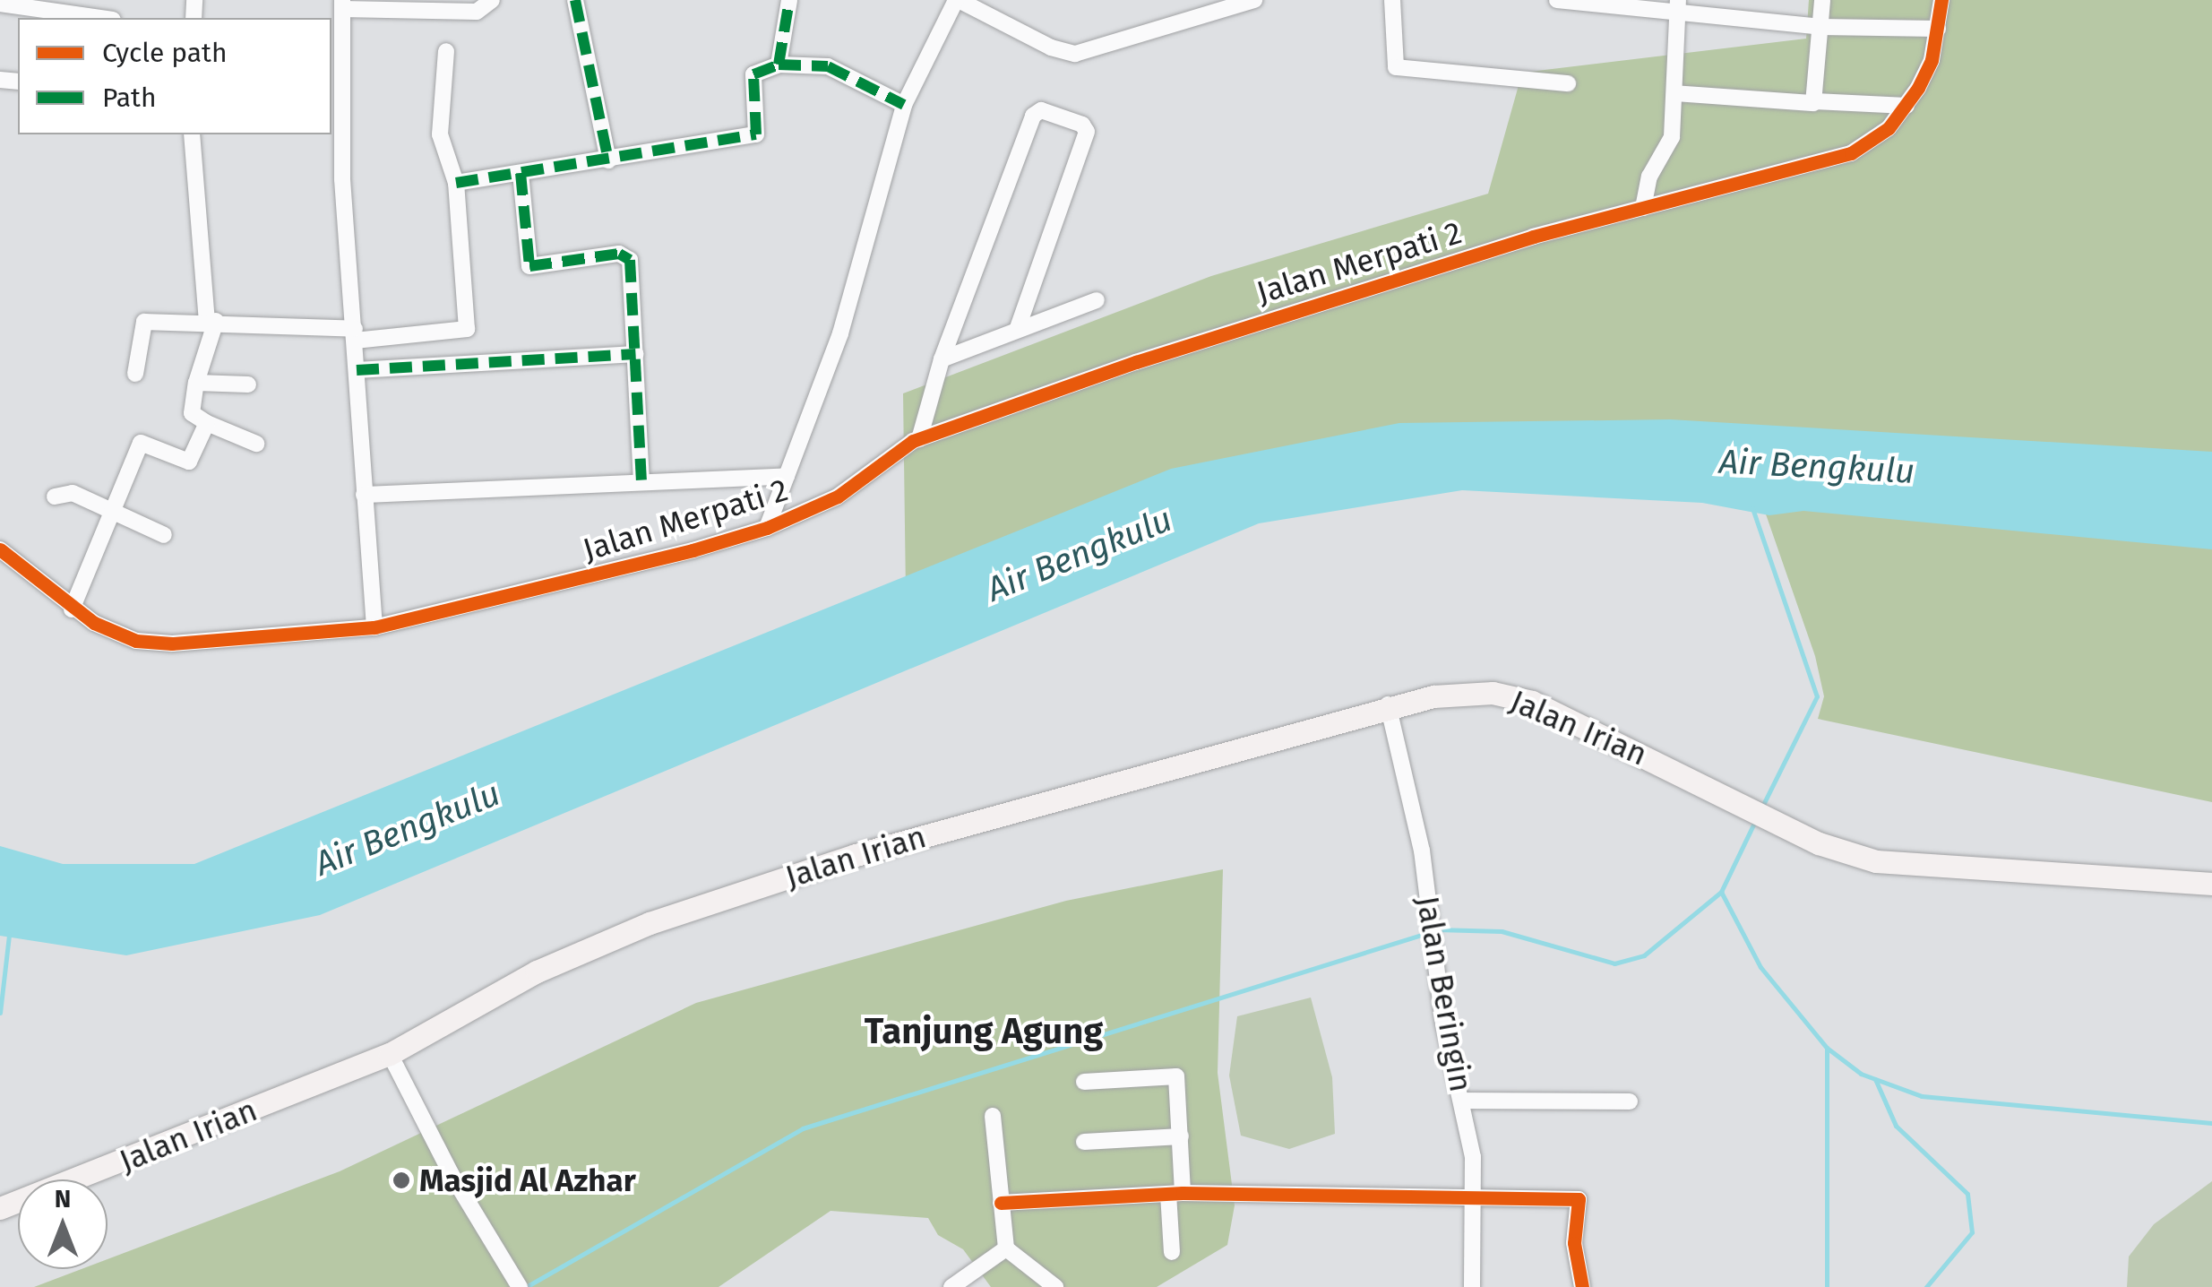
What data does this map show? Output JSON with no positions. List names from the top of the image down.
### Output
{
  "streets": {
    "main road": ["Jalan Irian"],
    "street": ["Jalan Merpati 2", "Jalan Beringin"]
  },
  "crossings": [
    ["Jalan Irian", "Jalan Beringin"]
  ],
  "districts": ["Tanjung Agung"],
  "water": ["Air Bengkulu"],
  "places": ["Masjid Al Azhar"],
  "legend": ["Cycle path", "Path"],
  "north": "top"
}
